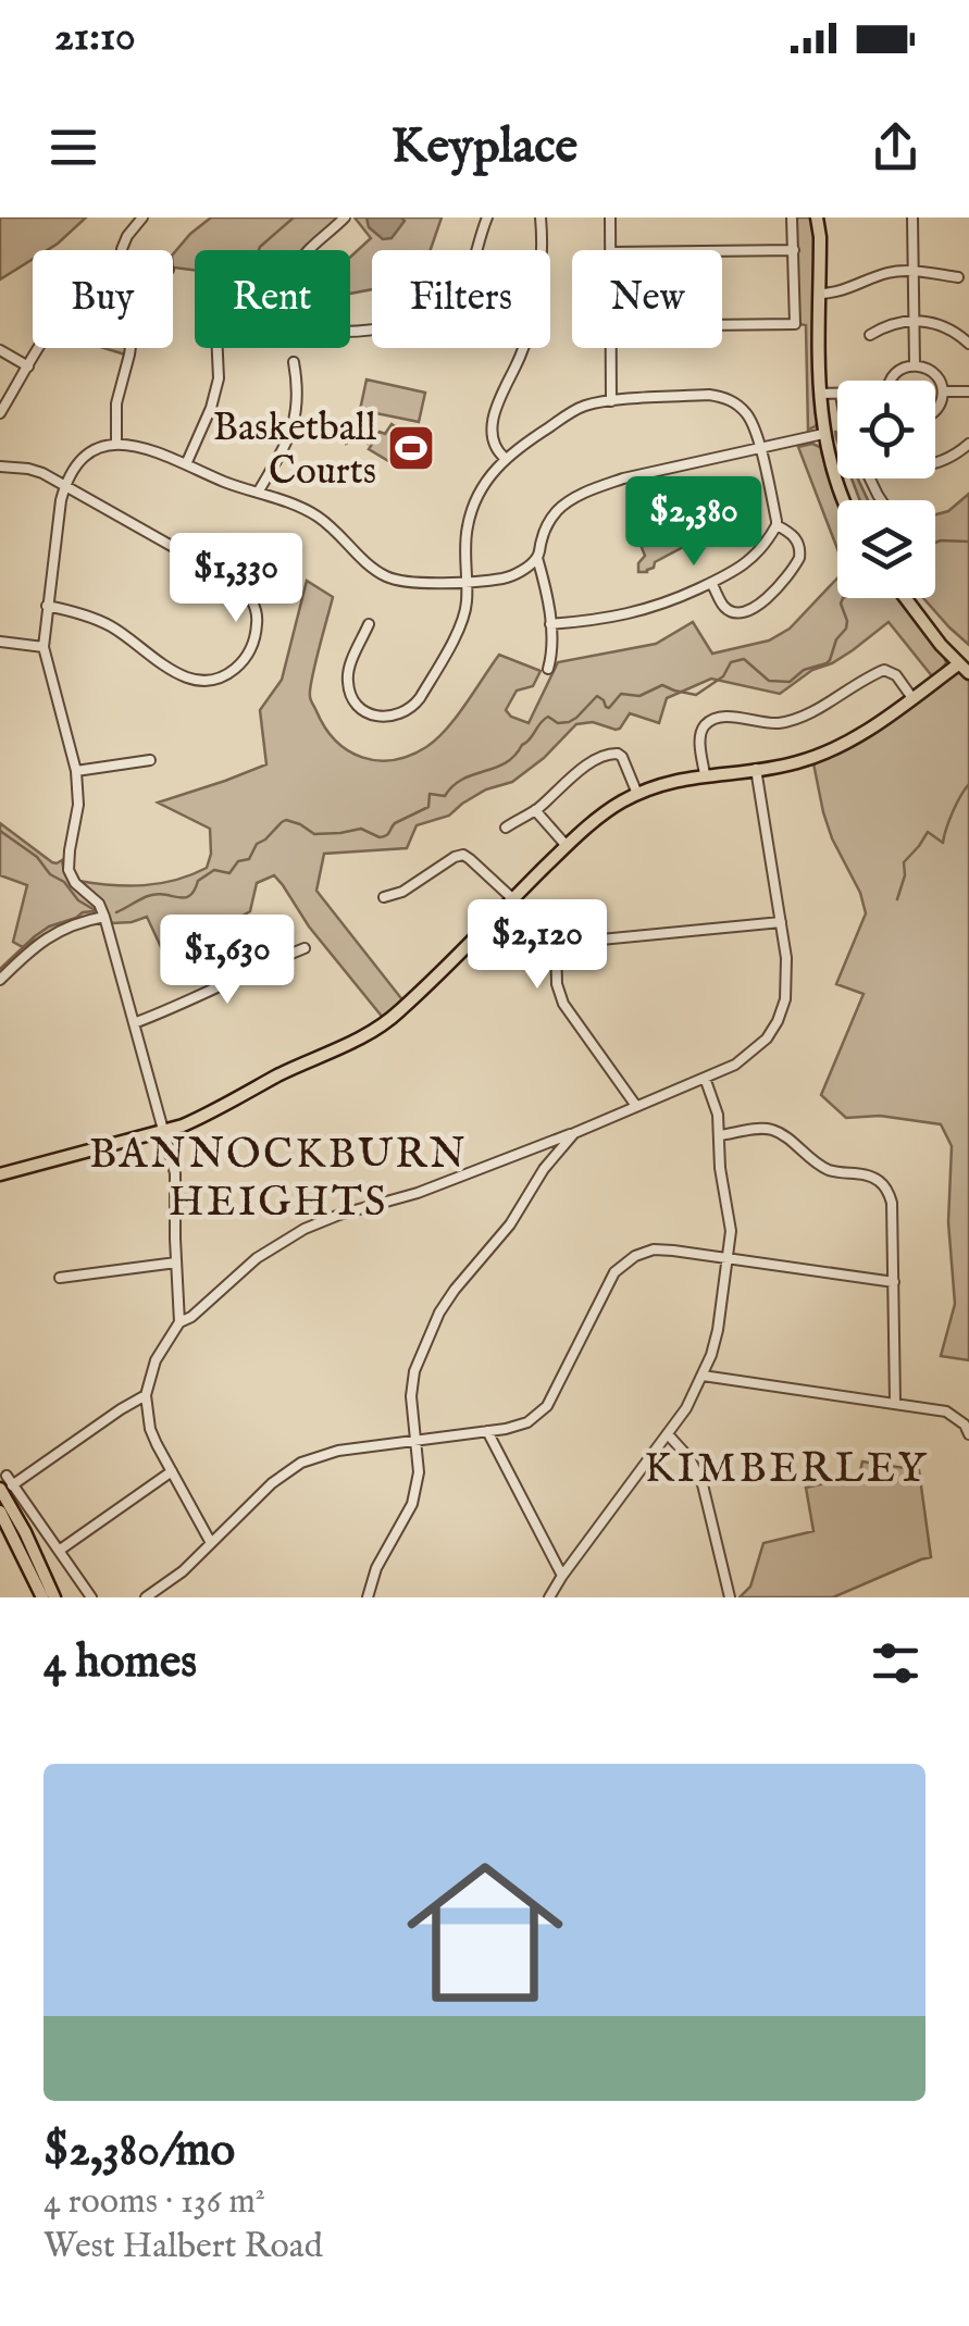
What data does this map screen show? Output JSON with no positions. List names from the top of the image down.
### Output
{
  "districts": ["BANNOCKBURN HEIGHTS", "KIMBERLEY"],
  "places": {
    "sports": ["Basketball Courts"]
  },
  "page": {
    "status": "21:10",
    "header": "Keyplace",
    "chip": [
      "Buy",
      "Rent",
      "Filters",
      "New"
    ],
    "price": [
      "$2,380",
      "$1,330",
      "$2,120",
      "$1,630"
    ],
    "heading": "4 homes",
    "list": [
      {
        "name": "$2,380/mo",
        "note": "4 rooms · 136 m² · West Halbert Road"
      }
    ]
  }
}
